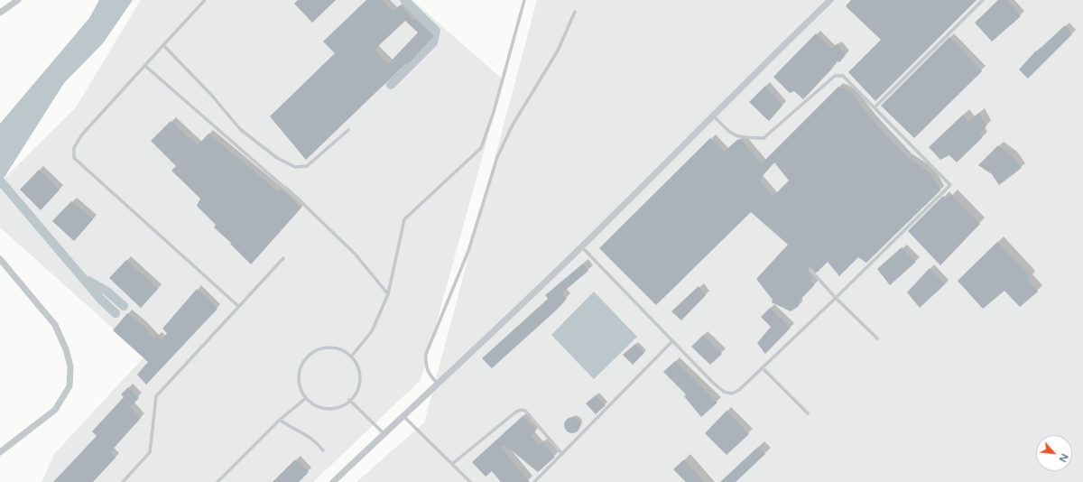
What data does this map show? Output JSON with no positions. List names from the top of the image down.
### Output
{
  "north": "bottom right"
}
